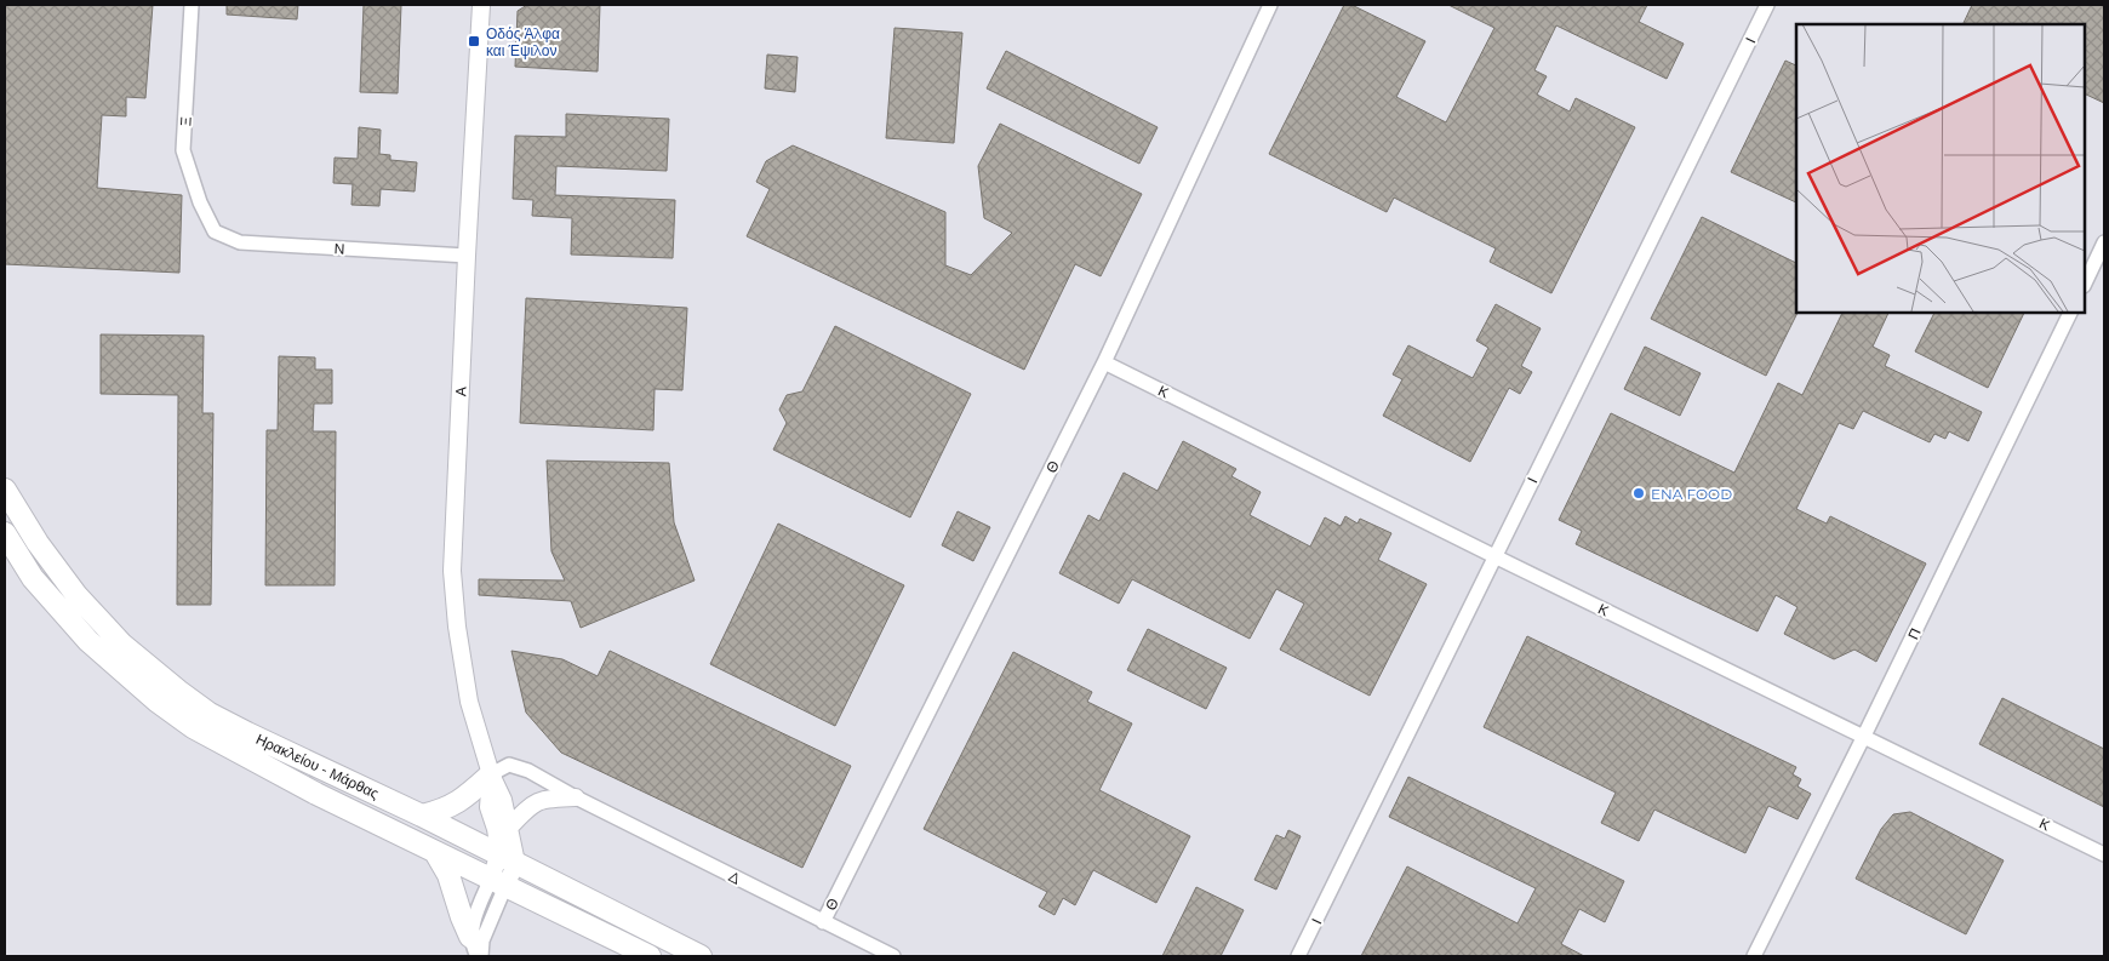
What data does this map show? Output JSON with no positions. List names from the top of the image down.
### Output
{
  "streets": {
    "main road": ["Ηρακλείου - Μάρθας"],
    "street": [
      "Ι",
      "Ξ",
      "Ν",
      "Α",
      "Κ",
      "Θ",
      "Π",
      "Δ"
    ]
  },
  "crossings": [
    ["Ι", "Κ"],
    ["Ξ", "Ν"],
    ["Ν", "Α"],
    ["Α", "Ηρακλείου - Μάρθας"],
    ["Α", "Δ"],
    ["Κ", "Θ"],
    ["Κ", "Π"],
    ["Θ", "Δ"]
  ],
  "places": {
    "transit": ["Οδός Άλφα και Έψιλον"],
    "other": ["ENA FOOD"]
  }
}
